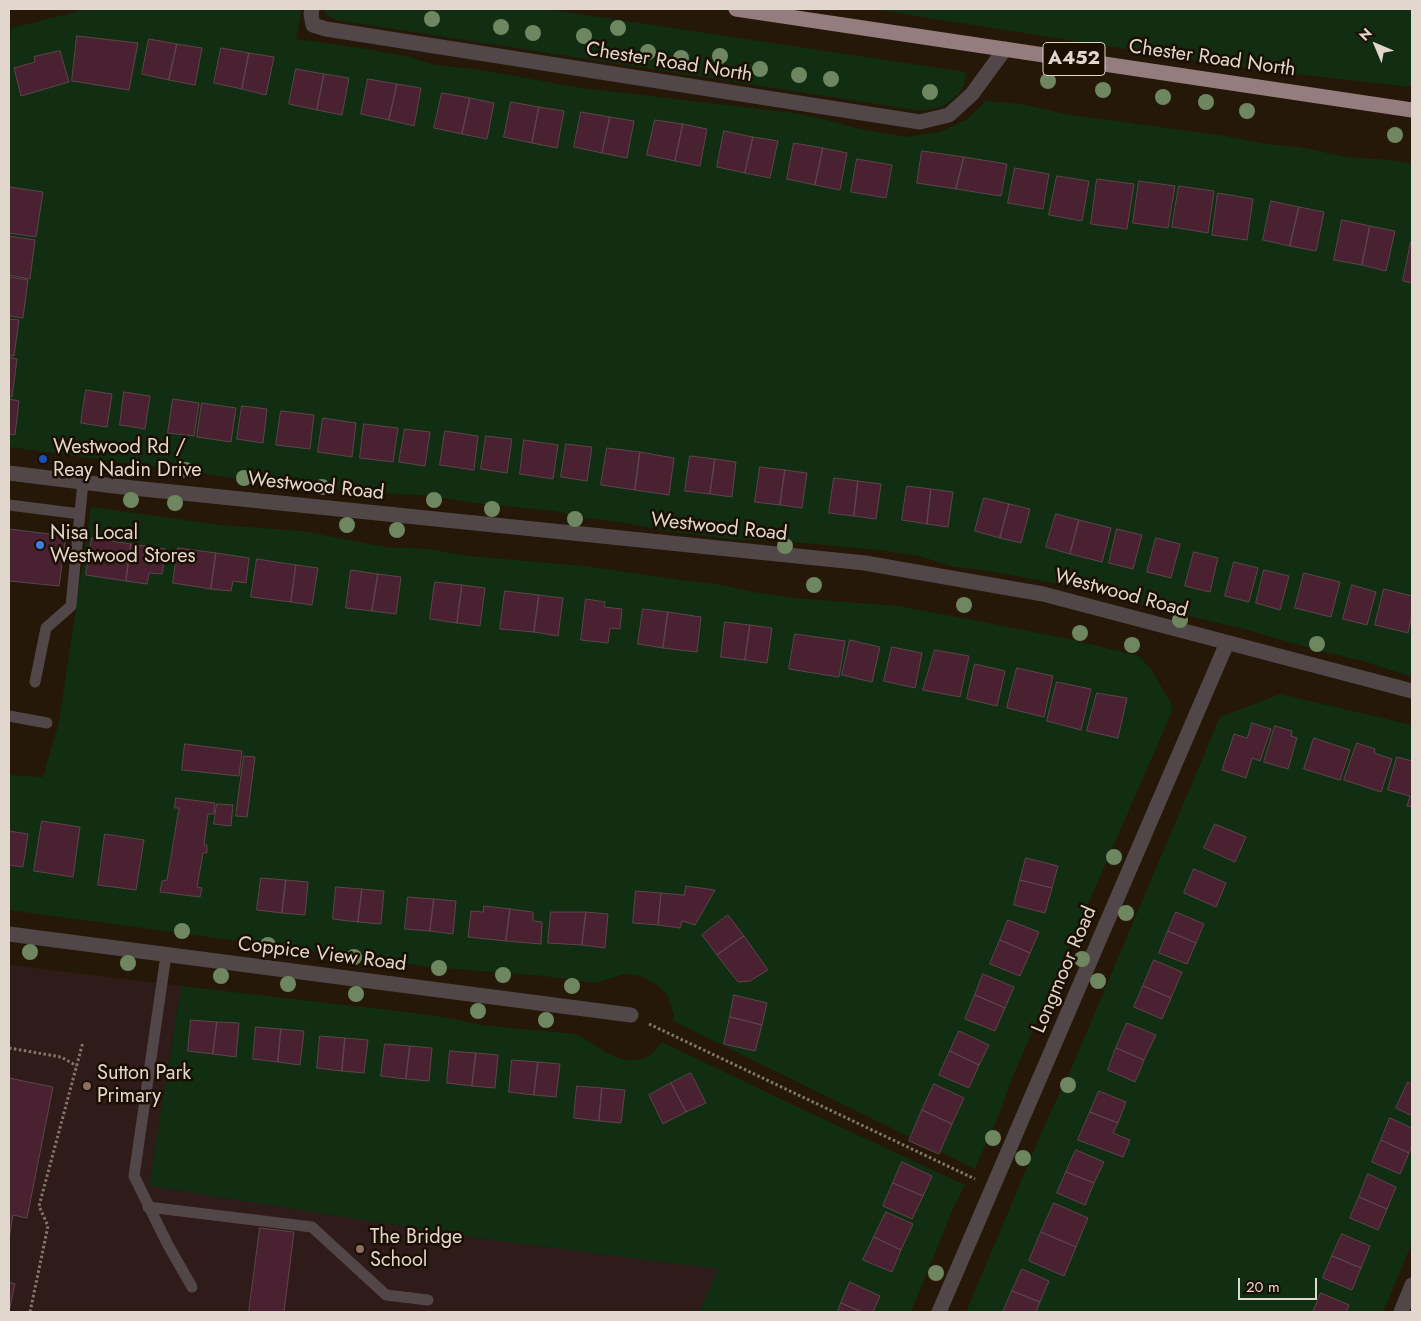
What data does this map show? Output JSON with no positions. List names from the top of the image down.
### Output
{
  "streets": {
    "highway": ["A452", "Chester Road North"],
    "street": ["Westwood Road", "Coppice View Road", "Longmoor Road"]
  },
  "crossings": [
    ["Westwood Road", "Longmoor Road"]
  ],
  "places": [
    "Westwood Rd / Reay Nadin Drive",
    "Nisa Local Westwood Stores",
    "Sutton Park Primary",
    "The Bridge School"
  ],
  "scale_bar": "20 m",
  "north": "top left"
}
